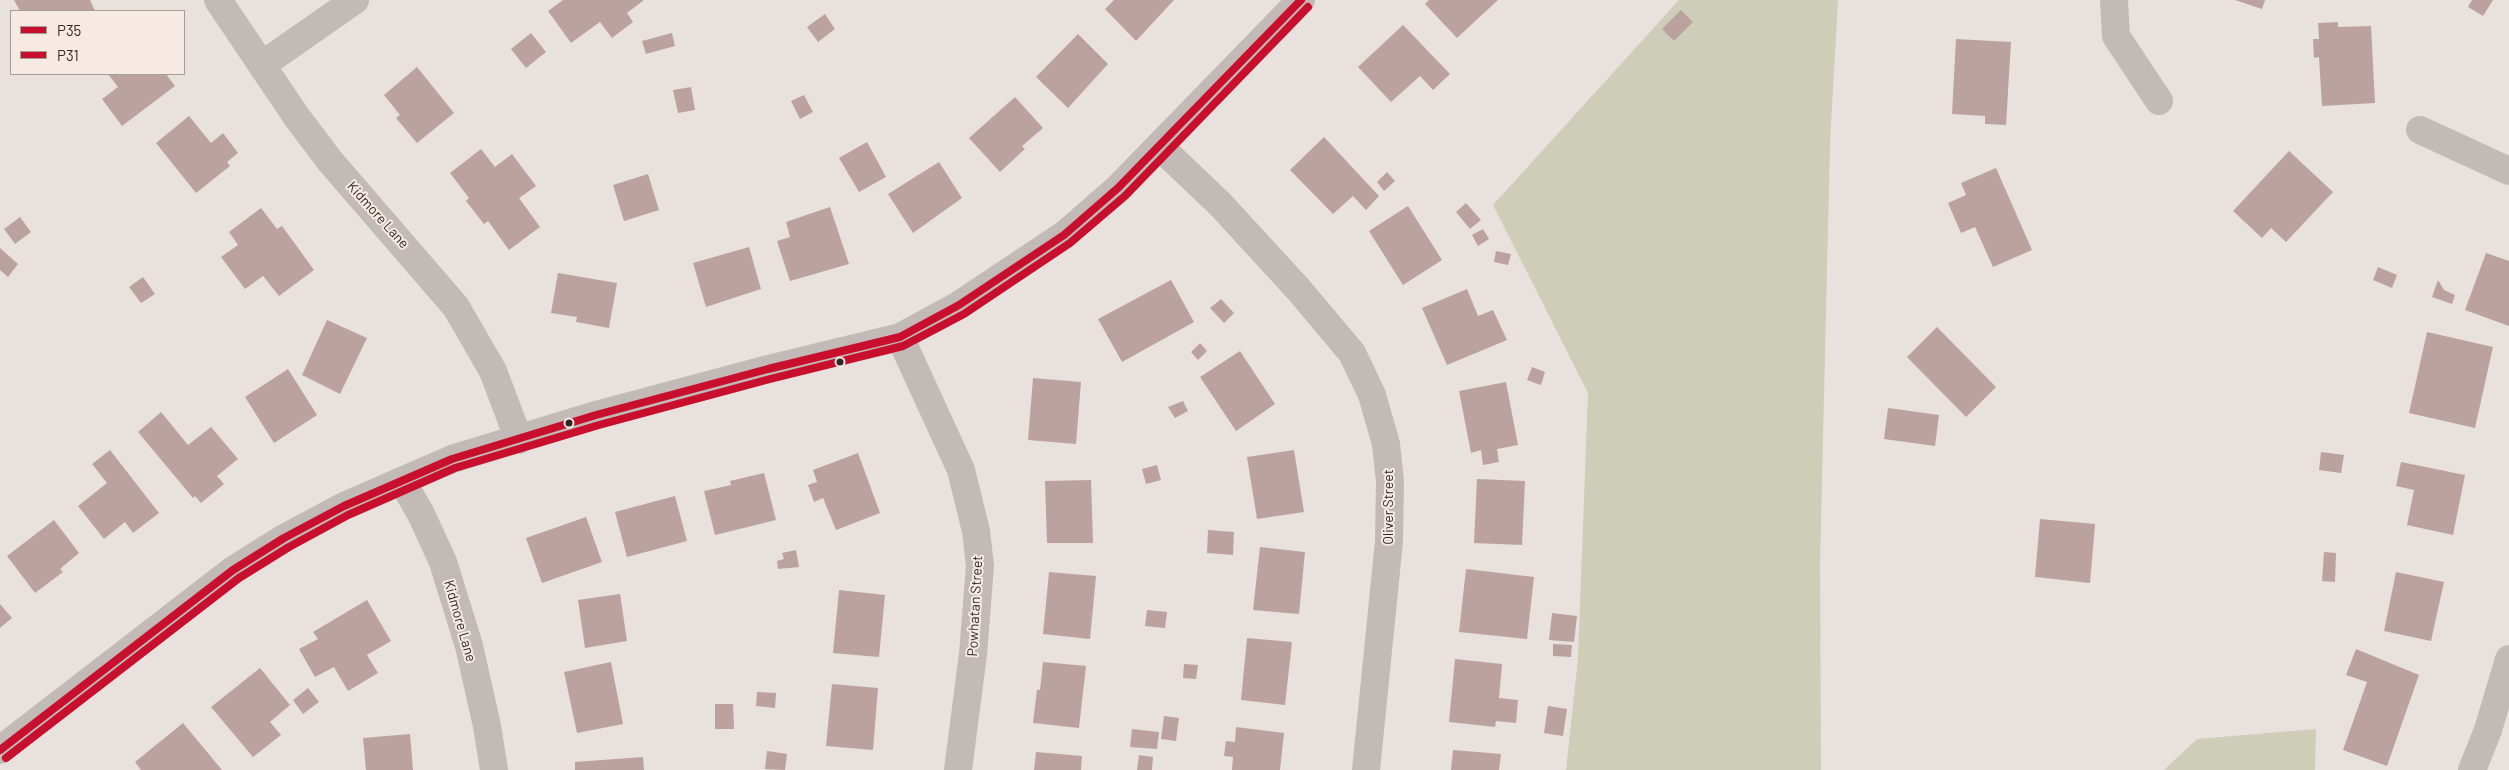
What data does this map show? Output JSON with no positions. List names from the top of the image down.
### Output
{
  "streets": {
    "street": ["Kidmore Lane", "Oliver Street", "Powhatan Street"]
  },
  "lines": ["transit line P35", "transit line P31"],
  "legend": ["P35", "P31"]
}
